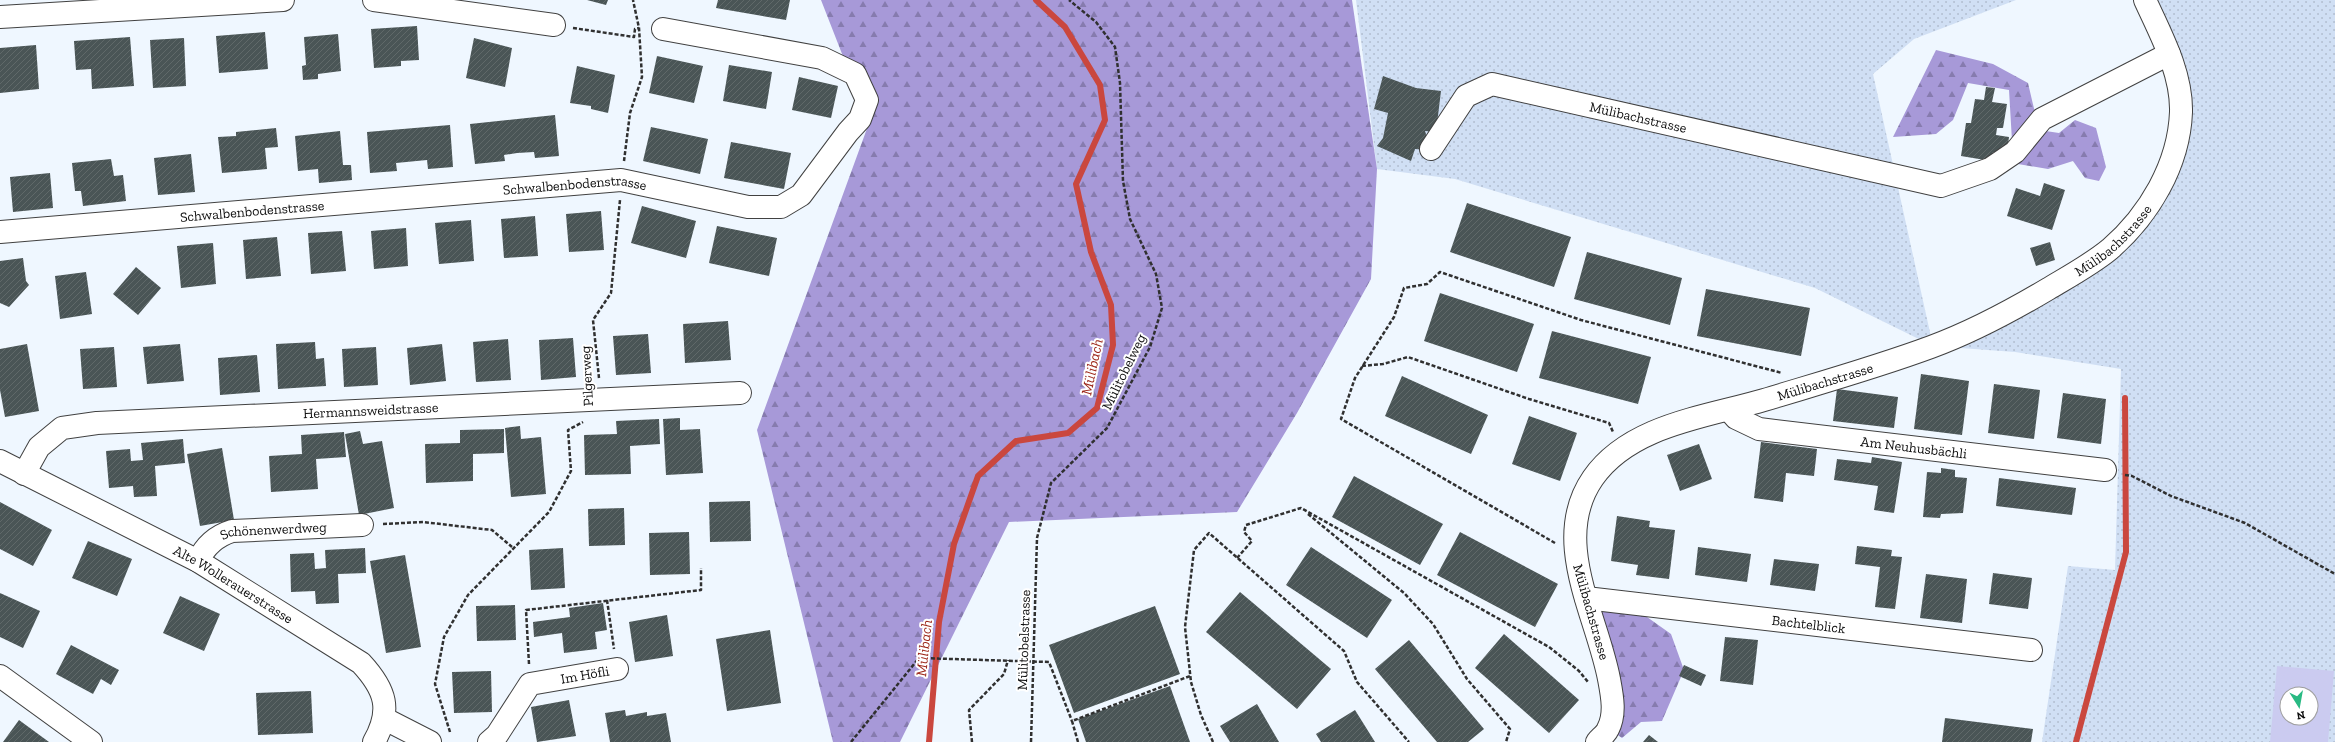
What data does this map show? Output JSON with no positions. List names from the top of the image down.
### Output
{
  "streets": {
    "street": [
      "Mülibachstrasse",
      "Schwalbenbodenstrasse",
      "Hermannsweidstrasse",
      "Am Neuhusbächli",
      "Schönenwerdweg",
      "Alte Wollerauerstrasse",
      "Bachtelblick",
      "Im Höfli"
    ],
    "path": ["Mülitobelweg", "Pilgerweg", "Mülitobelstrasse"]
  },
  "crossings": [
    ["Mülibachstrasse", "Am Neuhusbächli"],
    ["Mülibachstrasse", "Bachtelblick"],
    ["Schwalbenbodenstrasse", "Pilgerweg"],
    ["Mülitobelweg", "Mülitobelstrasse"],
    ["Pilgerweg", "Hermannsweidstrasse"],
    ["Hermannsweidstrasse", "Alte Wollerauerstrasse"],
    ["Schönenwerdweg", "Alte Wollerauerstrasse"]
  ],
  "water": ["Mülibach"],
  "north": "bottom"
}
